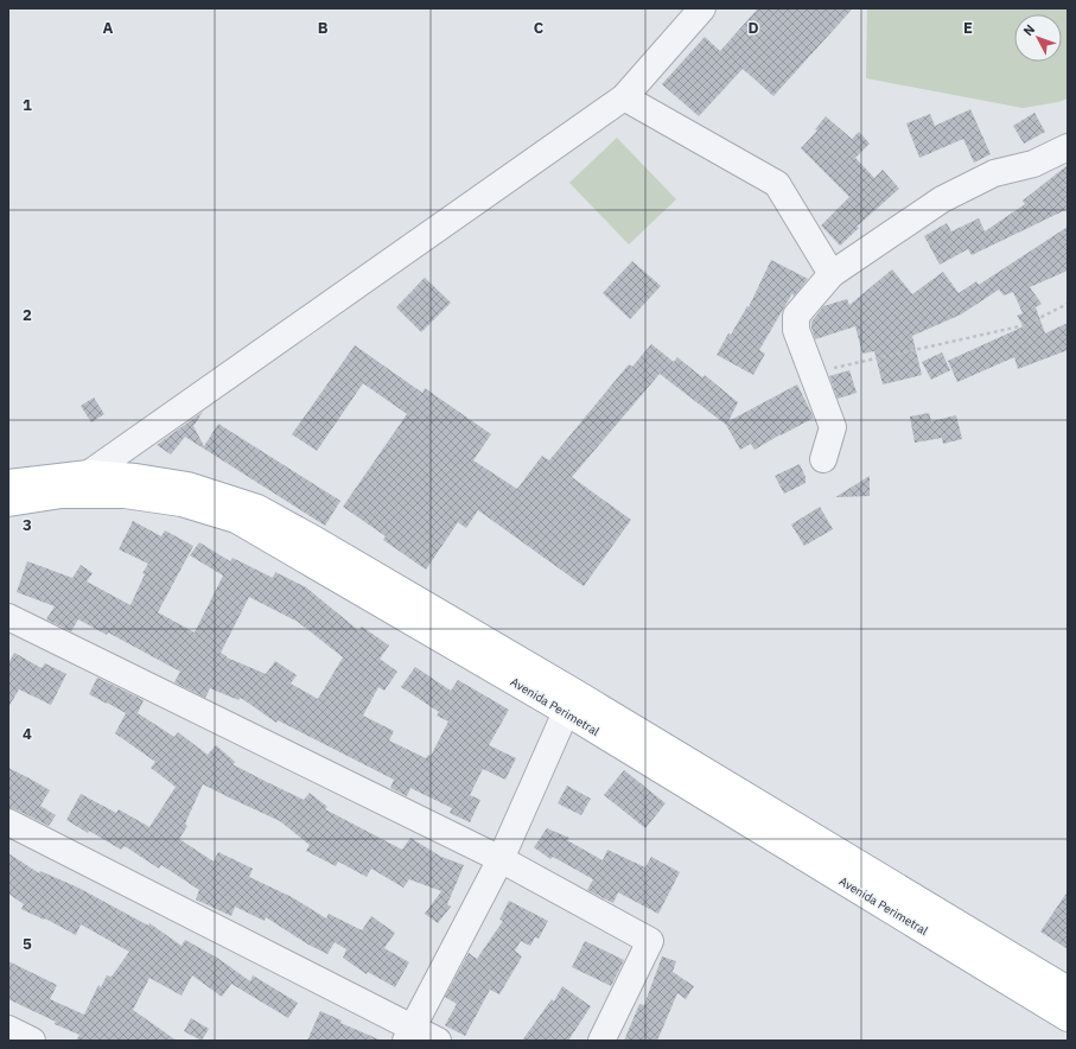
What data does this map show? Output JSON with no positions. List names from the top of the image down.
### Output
{
  "streets": {
    "main road": ["Avenida Perimetral"]
  },
  "north": "top left",
  "grid": {
    "columns": [
      "A",
      "B",
      "C",
      "D",
      "E"
    ],
    "rows": [
      "1",
      "2",
      "3",
      "4",
      "5"
    ]
  }
}
